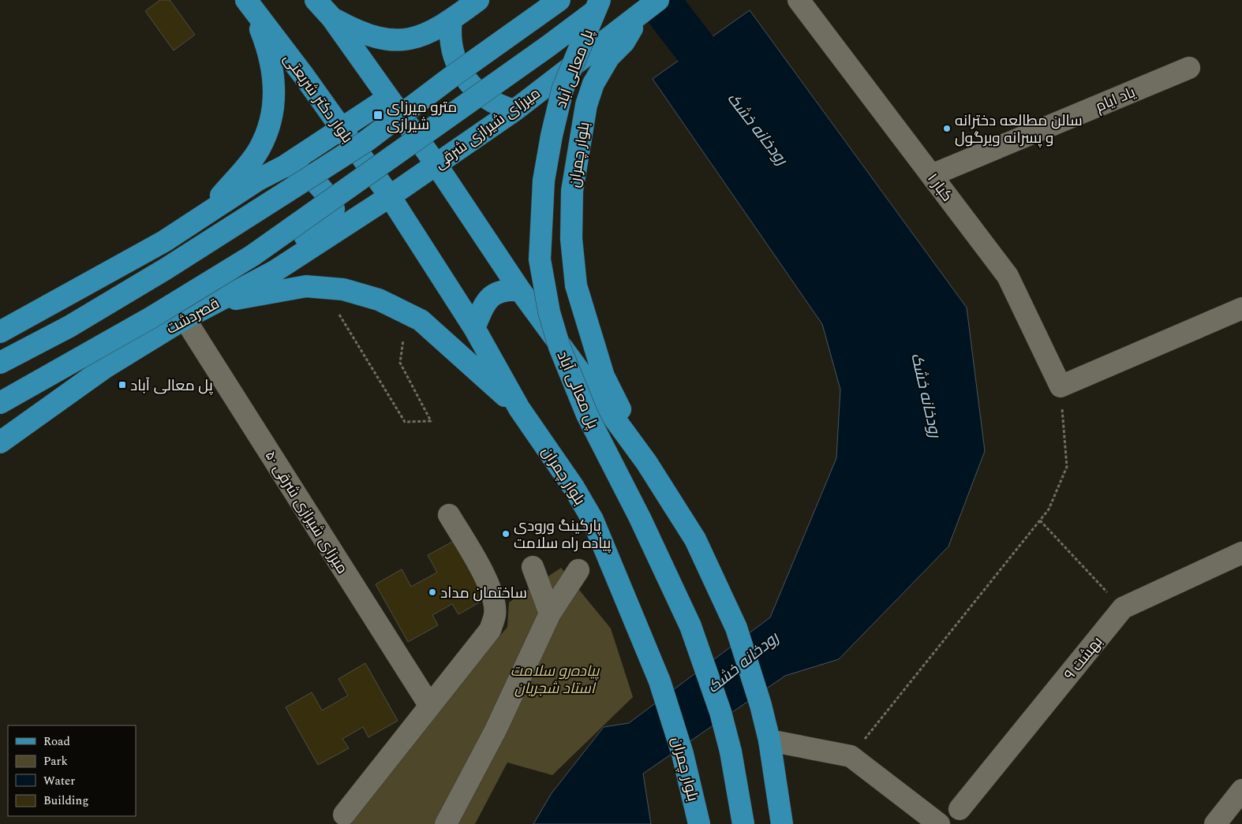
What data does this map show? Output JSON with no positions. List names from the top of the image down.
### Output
{
  "streets": {
    "main road": [
      "پل معالی آباد",
      "بلوار دکتر شریعتی",
      "میرزای شیرازی شرقی",
      "بلوار چمران",
      "قصردشت"
    ],
    "street": [
      "یاد ایام",
      "۱ کبار",
      "۵۰ میرزای شیرازی شرقی",
      "۹ بهشت"
    ]
  },
  "crossings": [
    ["بلوار دکتر شریعتی", "میرزای شیرازی شرقی"],
    ["بلوار دکتر شریعتی", "بلوار چمران"],
    ["بلوار دکتر شریعتی", "قصردشت"],
    ["یاد ایام", "۱ کبار"],
    ["میرزای شیرازی شرقی", "بلوار چمران"],
    ["میرزای شیرازی شرقی", "قصردشت"],
    ["بلوار چمران", "قصردشت"],
    ["قصردشت", "۵۰ میرزای شیرازی شرقی"]
  ],
  "water": ["رودخانه خشک"],
  "parks": ["پیاده‌رو سلامت استاد شجریان"],
  "places": {
    "transit": ["مترو میرزای شیرازی", "پل معالی آباد"],
    "other": ["سالن مطالعه دخترانه و پسرانه ویرگول", "پارکینگ ورودی پیاده راه سلامت", "ساختمان مداد"]
  },
  "legend": [
    "Road",
    "Park",
    "Water",
    "Building"
  ]
}
